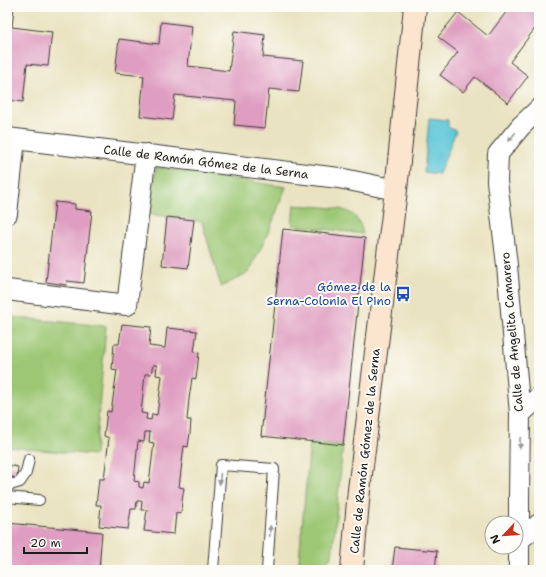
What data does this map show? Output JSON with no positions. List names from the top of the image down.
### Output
{
  "streets": {
    "street": ["Calle de Ramón Gómez de la Serna", "Calle de Angelita Camarero"]
  },
  "one_way": ["Calle de Angelita Camarero"],
  "places": {
    "bus stop": ["Gómez de la Serna-Colonia El Pino"]
  },
  "scale_bar": "20 m",
  "north": "bottom left"
}
